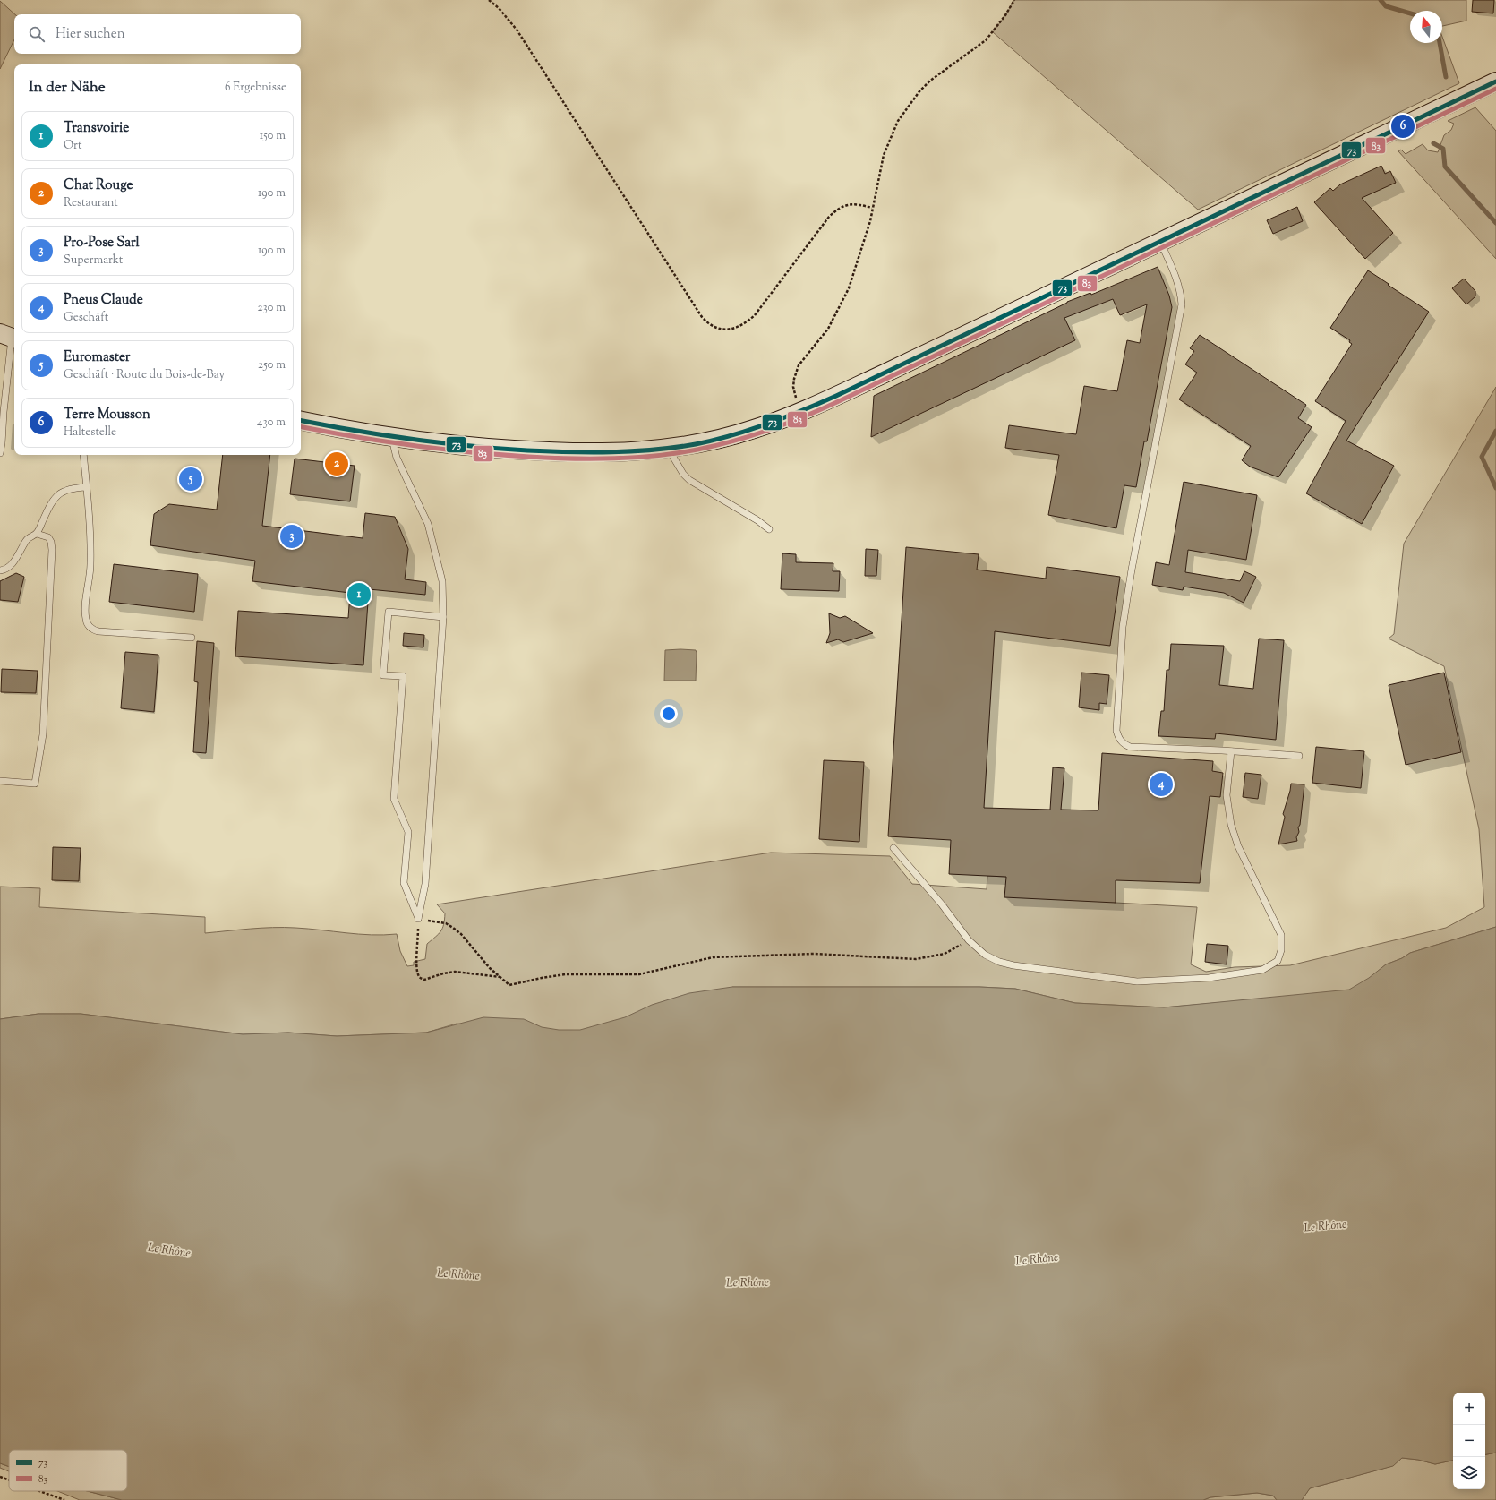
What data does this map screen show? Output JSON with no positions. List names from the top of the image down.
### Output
{
  "water": ["Le Rhône"],
  "lines": ["transit line 73", "transit line 83"],
  "legend": ["73", "83"],
  "north": "top",
  "page": {
    "search": "Hier suchen",
    "heading": ["In der Nähe", "6 Ergebnisse"],
    "list": [
      {
        "mark": "1",
        "name": "Transvoirie",
        "note": "Ort",
        "value": "150 m"
      },
      {
        "mark": "2",
        "name": "Chat Rouge",
        "note": "Restaurant",
        "value": "190 m"
      },
      {
        "mark": "3",
        "name": "Pro-Pose Sarl",
        "note": "Supermarkt",
        "value": "190 m"
      },
      {
        "mark": "4",
        "name": "Pneus Claude",
        "note": "Geschäft",
        "value": "230 m"
      },
      {
        "mark": "5",
        "name": "Euromaster",
        "note": "Geschäft · Route du Bois-de-Bay",
        "value": "250 m"
      },
      {
        "mark": "6",
        "name": "Terre Mousson",
        "note": "Haltestelle",
        "value": "430 m"
      }
    ],
    "pins": [
      "6",
      "2",
      "5",
      "3",
      "1",
      "4"
    ],
    "map_buttons": ["+", "−"]
  }
}
